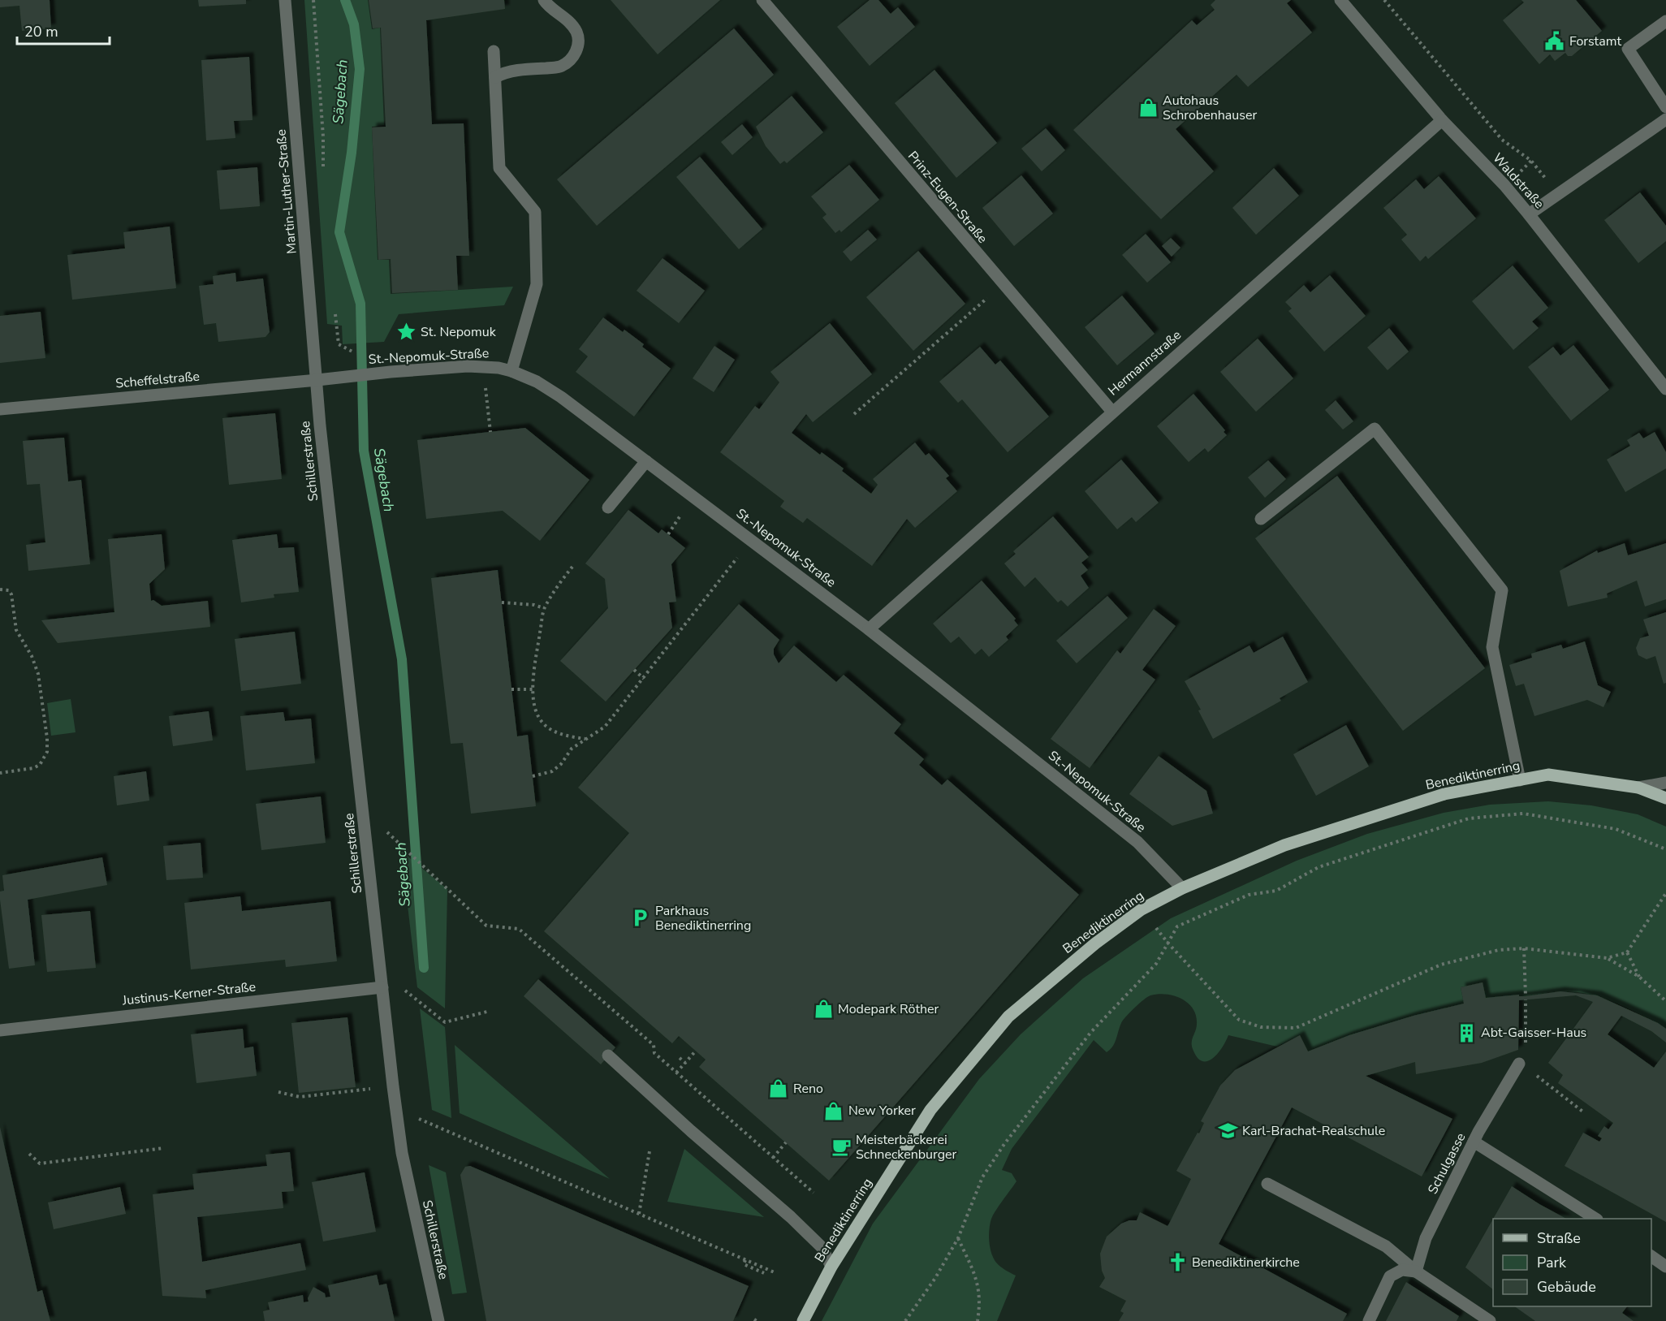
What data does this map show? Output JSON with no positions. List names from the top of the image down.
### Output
{
  "streets": {
    "main road": ["Benediktinerring"],
    "street": [
      "Waldstraße",
      "Martin-Luther-Straße",
      "Prinz-Eugen-Straße",
      "St.-Nepomuk-Straße",
      "Hermannstraße",
      "Scheffelstraße",
      "Schillerstraße",
      "Justinus-Kerner-Straße",
      "Schulgasse"
    ]
  },
  "crossings": [
    ["Waldstraße", "Hermannstraße"],
    ["Martin-Luther-Straße", "St.-Nepomuk-Straße"],
    ["Martin-Luther-Straße", "Scheffelstraße"],
    ["Martin-Luther-Straße", "Schillerstraße"],
    ["Prinz-Eugen-Straße", "Hermannstraße"],
    ["St.-Nepomuk-Straße", "Hermannstraße"],
    ["St.-Nepomuk-Straße", "Scheffelstraße"],
    ["St.-Nepomuk-Straße", "Schillerstraße"],
    ["St.-Nepomuk-Straße", "Benediktinerring"],
    ["Scheffelstraße", "Schillerstraße"],
    ["Schillerstraße", "Justinus-Kerner-Straße"]
  ],
  "water": ["Sägebach"],
  "places": {
    "public building": ["Forstamt"],
    "shop": [
      "Autohaus Schrobenhauser",
      "Modepark Röther",
      "Reno",
      "New Yorker"
    ],
    "place": ["St. Nepomuk"],
    "parking": ["Parkhaus Benediktinerring"],
    "building": ["Abt-Gaisser-Haus"],
    "school or university": ["Karl-Brachat-Realschule"],
    "cafe": ["Meisterbäckerei Schneckenburger"],
    "church": ["Benediktinerkirche"]
  },
  "legend": ["Straße", "Park", "Gebäude"],
  "scale_bar": "20 m"
}
